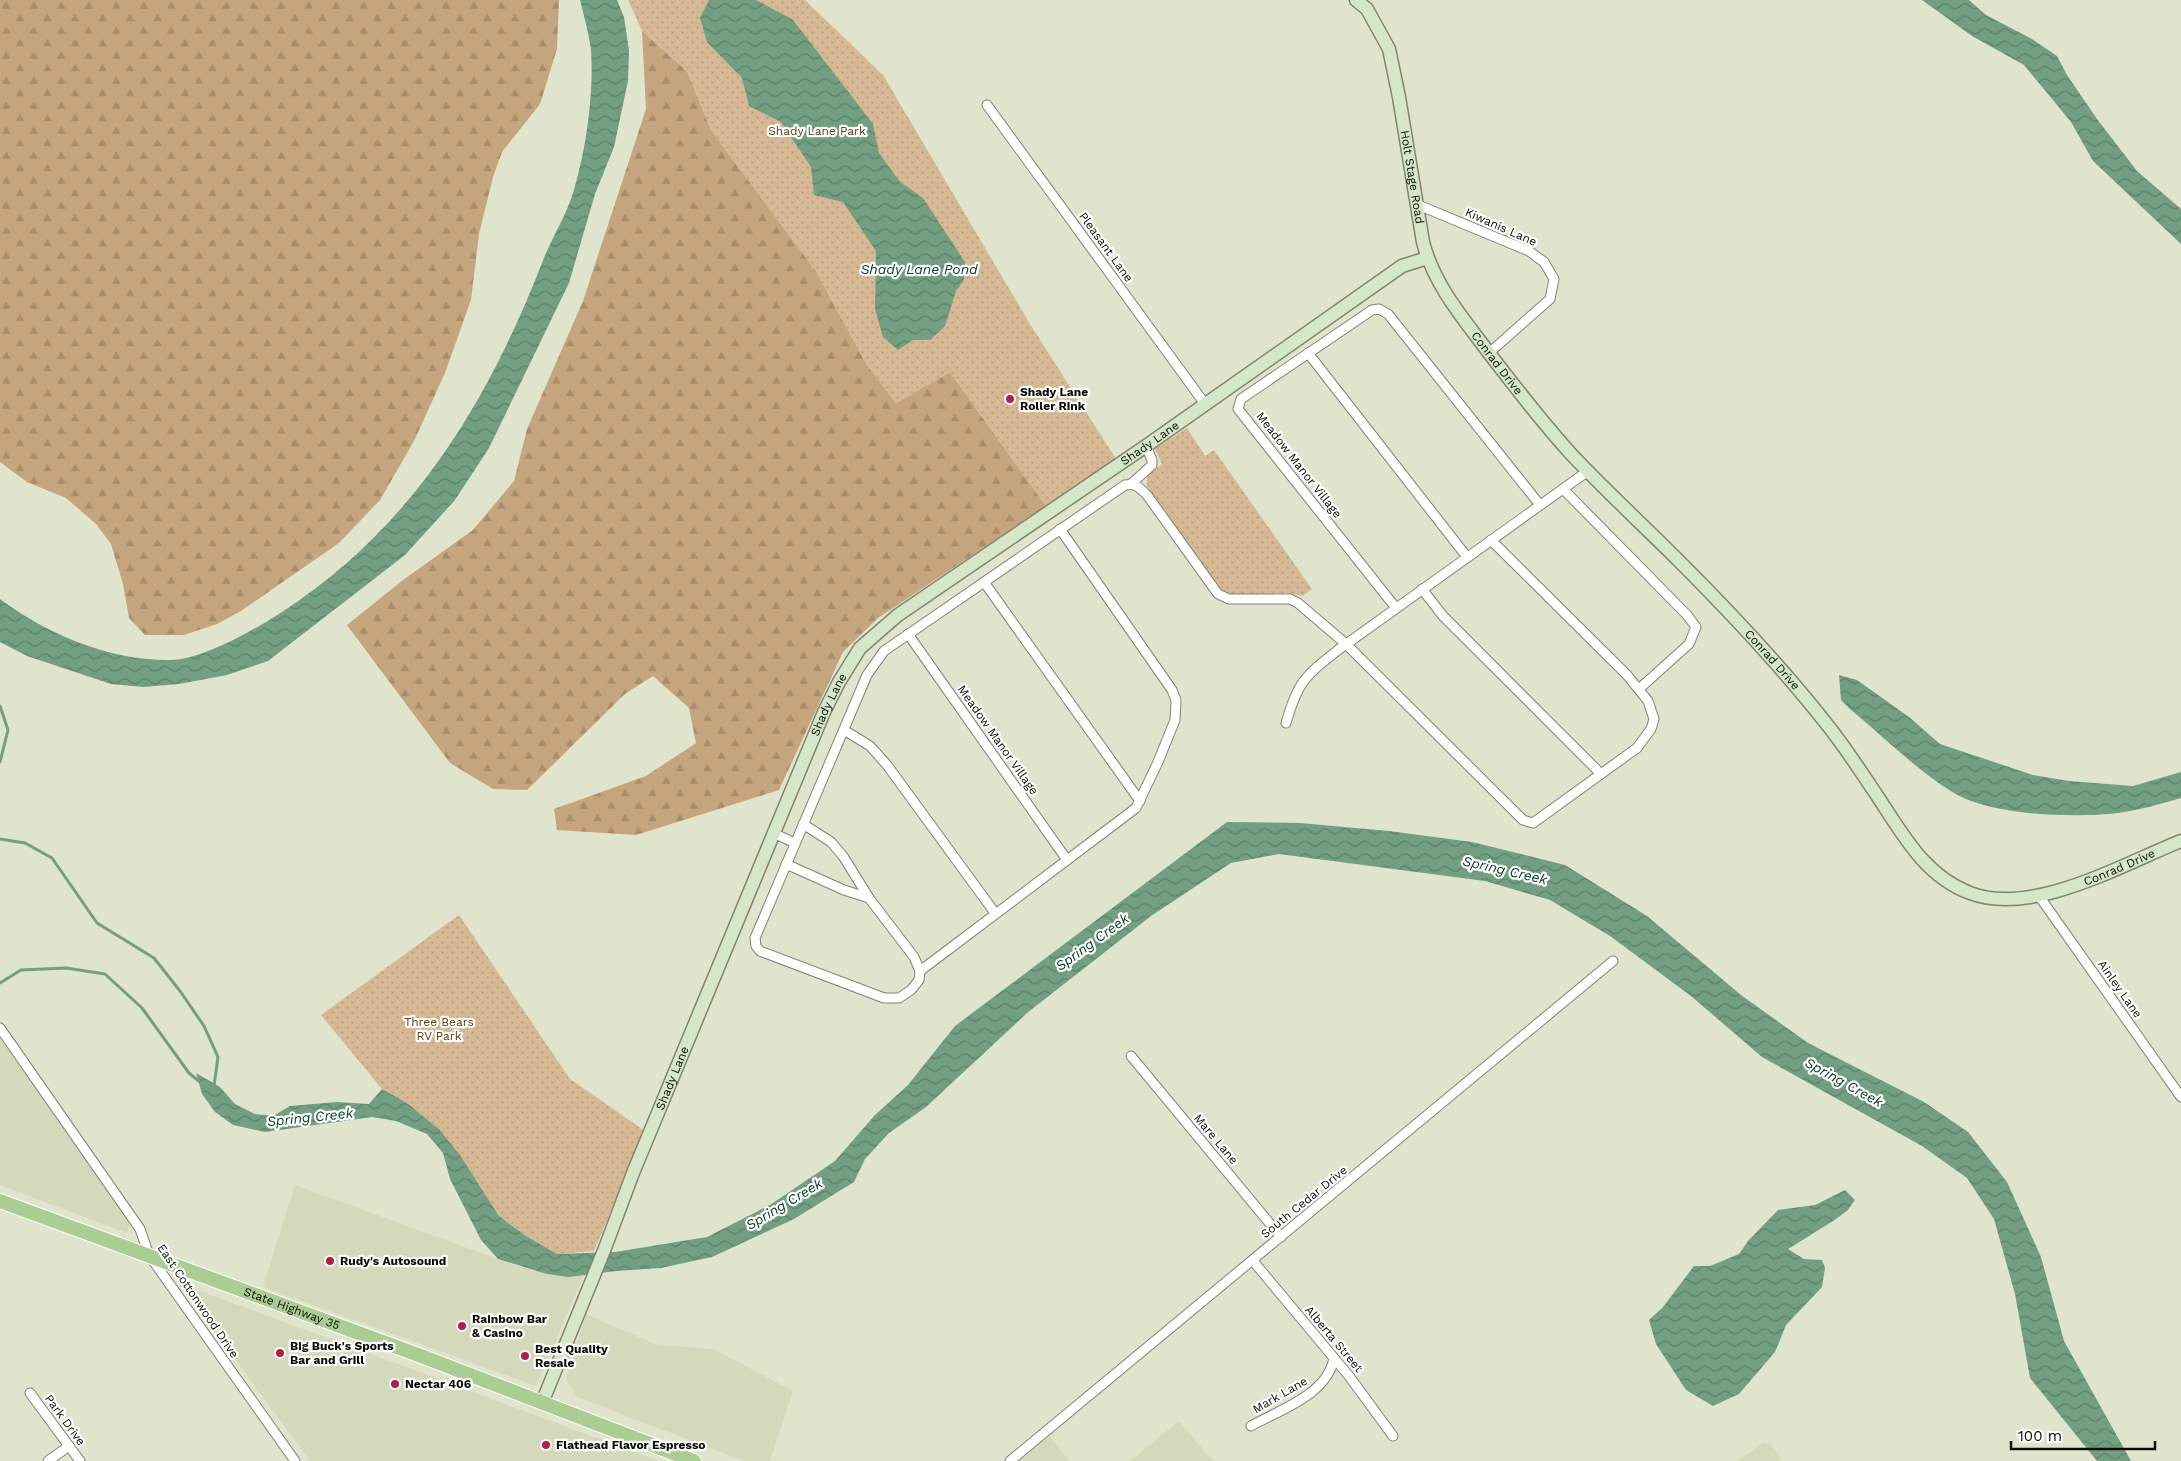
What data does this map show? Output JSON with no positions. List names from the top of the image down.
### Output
{
  "streets": {
    "main road": [
      "Holt Stage Road",
      "Conrad Drive",
      "Shady Lane",
      "State Highway 35"
    ],
    "street": [
      "Kiwanis Lane",
      "Pleasant Lane",
      "Meadow Manor Village",
      "Ainley Lane",
      "Mare Lane",
      "South Cedar Drive",
      "East Cottonwood Drive",
      "Alberta Street",
      "Mark Lane",
      "Park Drive"
    ]
  },
  "crossings": [
    ["Holt Stage Road", "Kiwanis Lane"],
    ["Holt Stage Road", "Conrad Drive"],
    ["Holt Stage Road", "Shady Lane"],
    ["Kiwanis Lane", "Conrad Drive"],
    ["Pleasant Lane", "Shady Lane"],
    ["Conrad Drive", "Shady Lane"],
    ["Conrad Drive", "Ainley Lane"],
    ["Shady Lane", "State Highway 35"],
    ["Mare Lane", "South Cedar Drive"],
    ["South Cedar Drive", "Alberta Street"],
    ["East Cottonwood Drive", "State Highway 35"],
    ["Alberta Street", "Mark Lane"]
  ],
  "water": ["Shady Lane Pond", "Spring Creek"],
  "parks": ["Shady Lane Park", "Three Bears RV Park"],
  "places": [
    "Shady Lane Roller Rink",
    "Rudy's Autosound",
    "Rainbow Bar & Casino",
    "Big Buck's Sports Bar and Grill",
    "Best Quality Resale",
    "Nectar 406",
    "Flathead Flavor Espresso"
  ],
  "scale_bar": "100 m"
}
